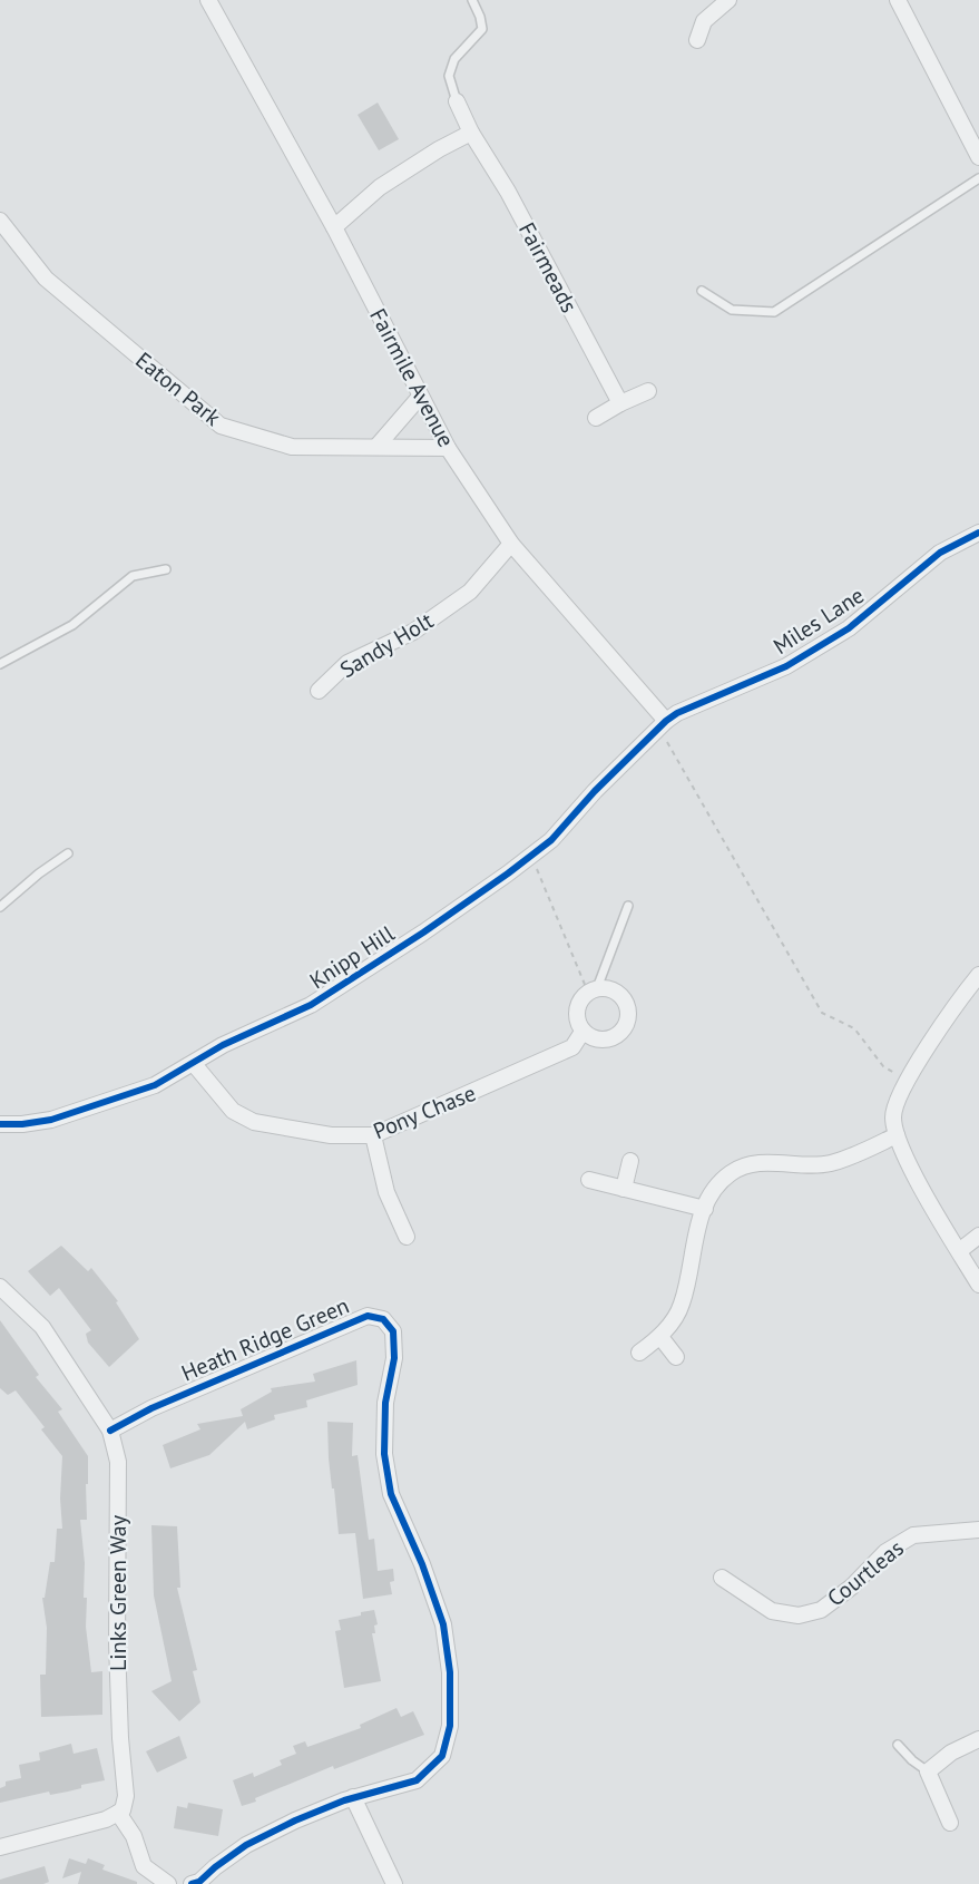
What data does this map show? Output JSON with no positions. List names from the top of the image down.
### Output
{
  "streets": {
    "street": [
      "Fairmeads",
      "Fairmile Avenue",
      "Eaton Park",
      "Miles Lane",
      "Sandy Holt",
      "Knipp Hill",
      "Pony Chase",
      "Heath Ridge Green",
      "Courtleas",
      "Links Green Way"
    ]
  },
  "crossings": [
    ["Fairmile Avenue", "Eaton Park"],
    ["Fairmile Avenue", "Miles Lane"],
    ["Fairmile Avenue", "Sandy Holt"],
    ["Fairmile Avenue", "Knipp Hill"],
    ["Miles Lane", "Knipp Hill"],
    ["Knipp Hill", "Pony Chase"],
    ["Heath Ridge Green", "Links Green Way"]
  ]
}
